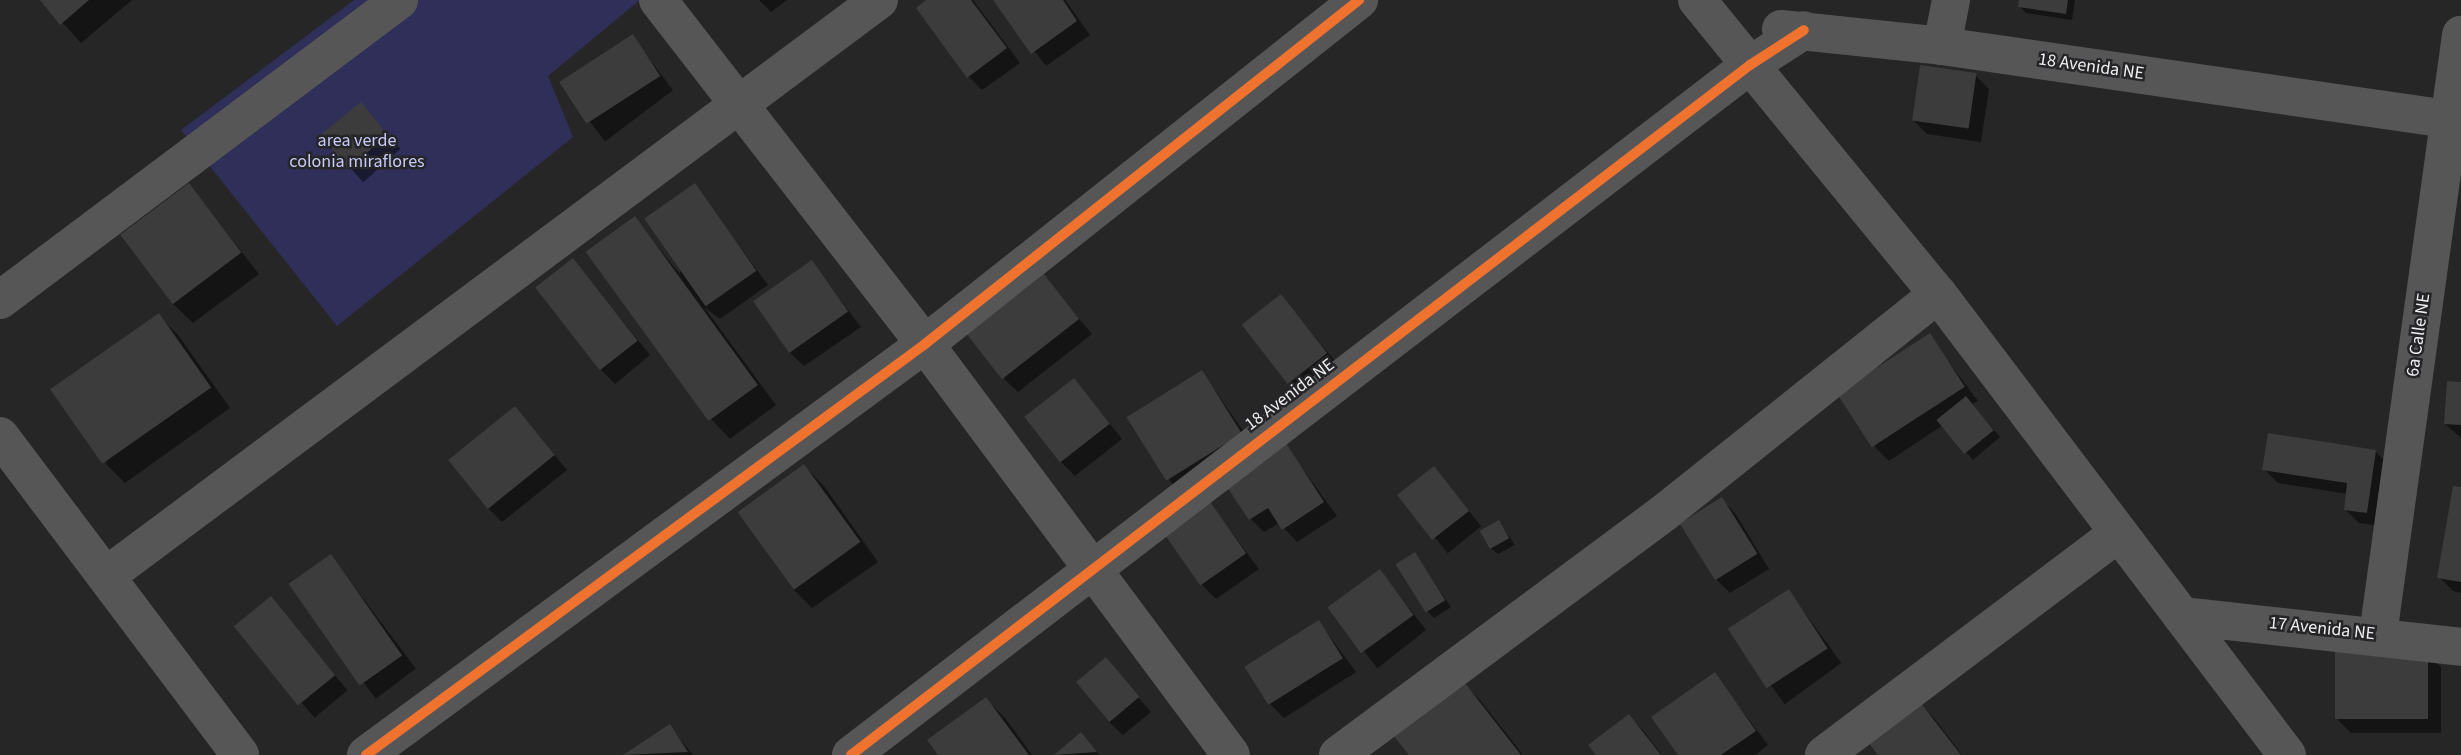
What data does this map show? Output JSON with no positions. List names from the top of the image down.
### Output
{
  "streets": {
    "street": ["18 Avenida NE", "6a Calle NE", "17 Avenida NE"]
  },
  "crossings": [
    ["18 Avenida NE", "6a Calle NE"],
    ["6a Calle NE", "17 Avenida NE"]
  ],
  "parks": ["area verde colonia miraflores"]
}
